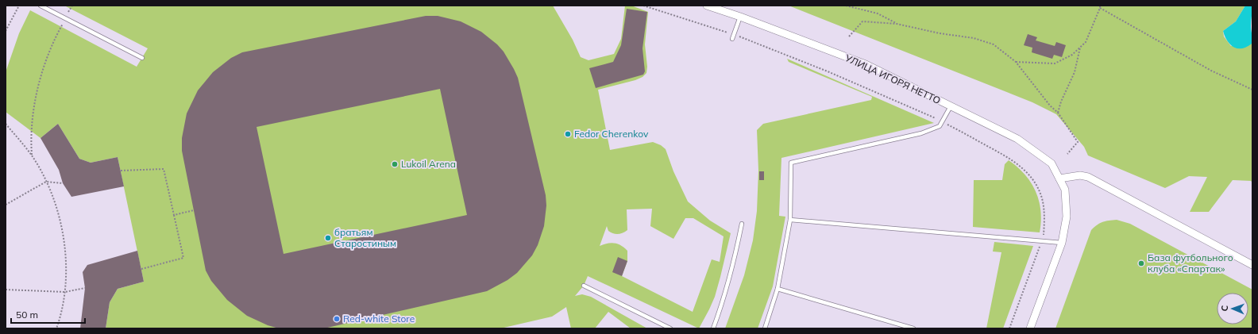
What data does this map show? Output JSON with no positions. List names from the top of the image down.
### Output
{
  "streets": {
    "street": ["УЛИЦА ИГОРЯ НЕТТО"]
  },
  "places": [
    "Fedor Cherenkov",
    "Lukoil Arena",
    "братьям Старостиным",
    "База футбольного клуба «Спартак»",
    "Red-white Store"
  ],
  "scale_bar": "50 m",
  "north": "left"
}
